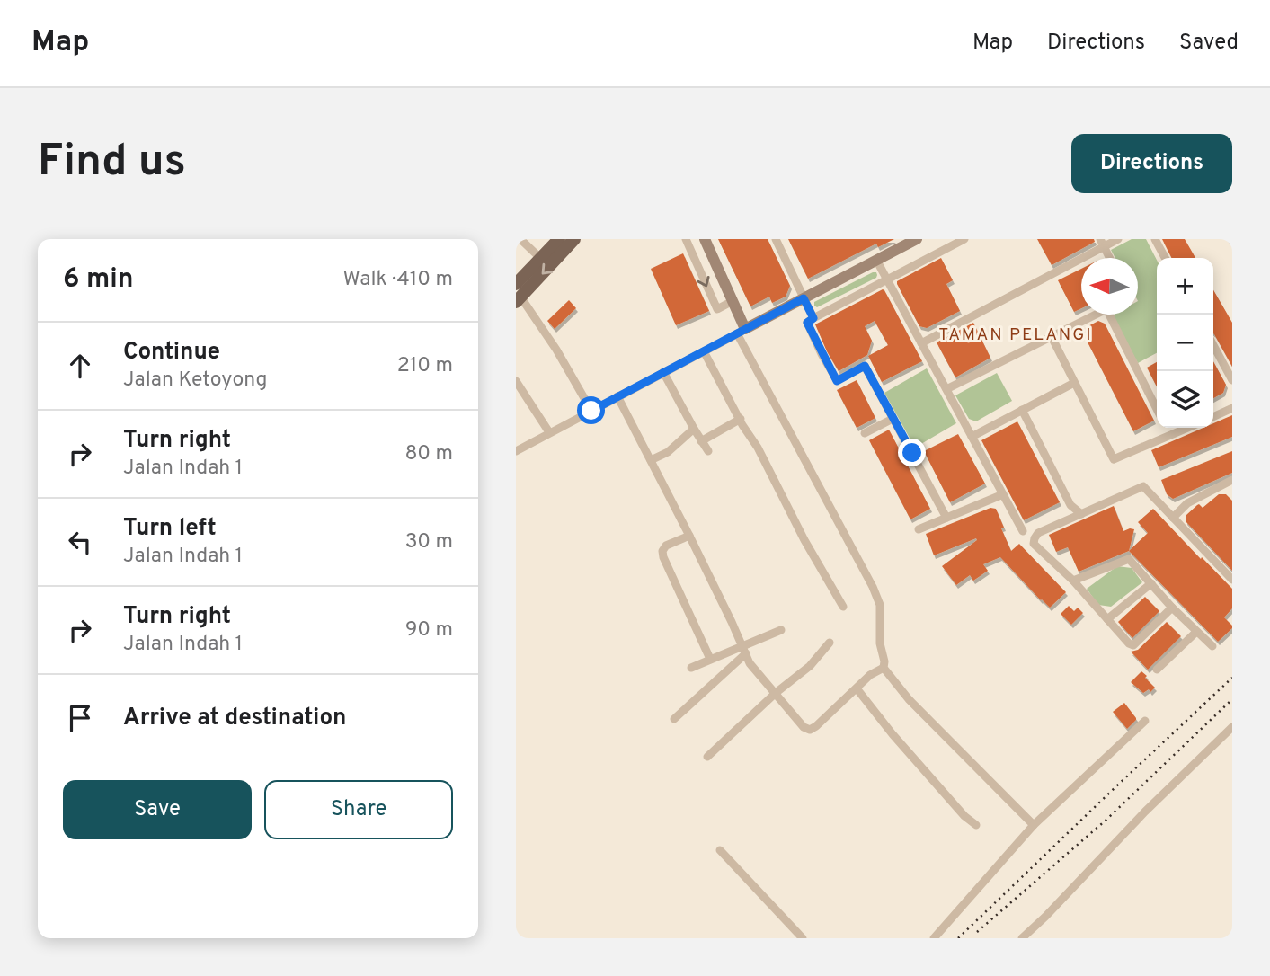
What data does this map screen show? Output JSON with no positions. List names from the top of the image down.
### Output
{
  "districts": ["TAMAN PELANGI"],
  "north": "left",
  "page": {
    "header": "Map",
    "nav": ["Map", "Directions", "Saved"],
    "buttons": [
      "Directions",
      ["Save", "Share"]
    ],
    "title": "Find us",
    "heading": ["6 min", "Walk · 410 m"],
    "map_buttons": ["+", "−"],
    "list": [
      ["Continue", "Jalan Ketoyong", "210 m"],
      ["Turn right", "Jalan Indah 1", "80 m"],
      ["Turn left", "Jalan Indah 1", "30 m"],
      ["Turn right", "Jalan Indah 1", "90 m"],
      "Arrive at destination"
    ]
  }
}
